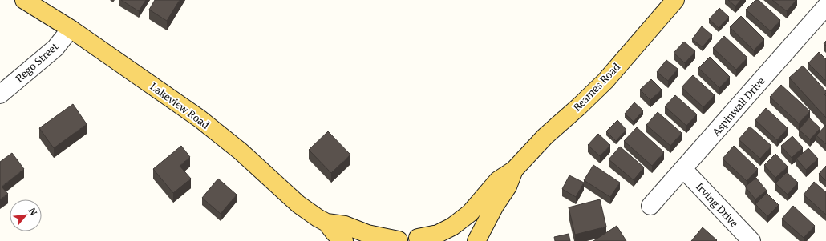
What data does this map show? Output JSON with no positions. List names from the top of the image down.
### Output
{
  "streets": {
    "main road": ["Reames Road", "Lakeview Road"],
    "street": ["Rego Street", "Aspinwall Drive", "Irving Drive"]
  },
  "crossings": [
    ["Rego Street", "Lakeview Road"],
    ["Reames Road", "Lakeview Road"],
    ["Aspinwall Drive", "Irving Drive"]
  ],
  "north": "top right"
}
